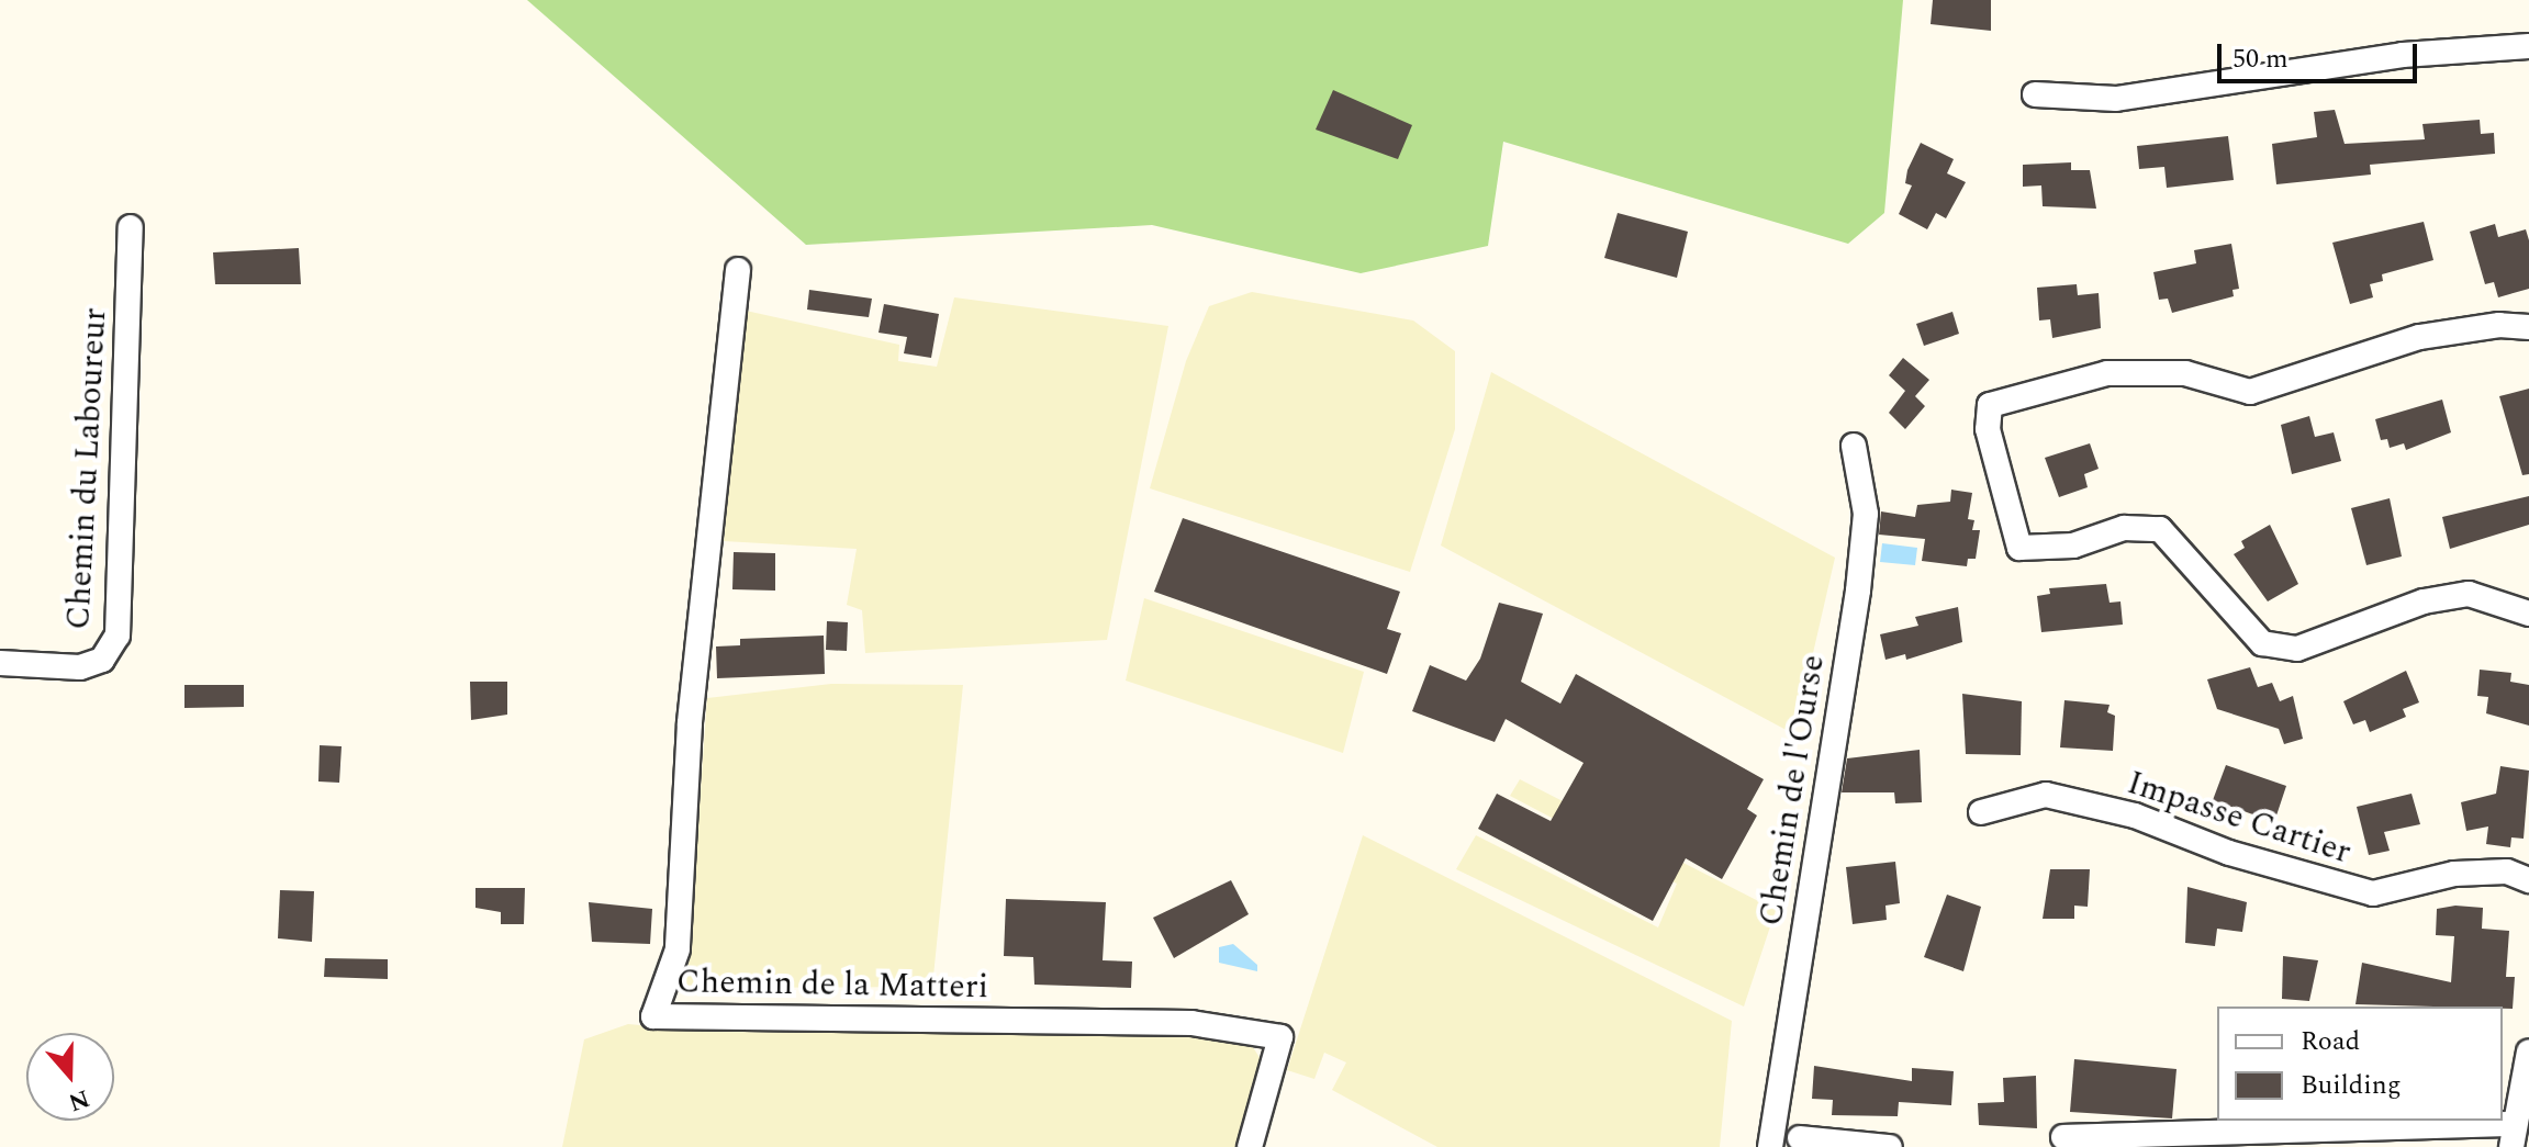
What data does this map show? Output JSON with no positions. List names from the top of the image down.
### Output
{
  "streets": {
    "street": [
      "Chemin du Laboureur",
      "Chemin de l'Ourse",
      "Impasse Cartier",
      "Chemin de la Matteri"
    ]
  },
  "legend": ["Road", "Building"],
  "scale_bar": "50 m",
  "north": "bottom"
}
